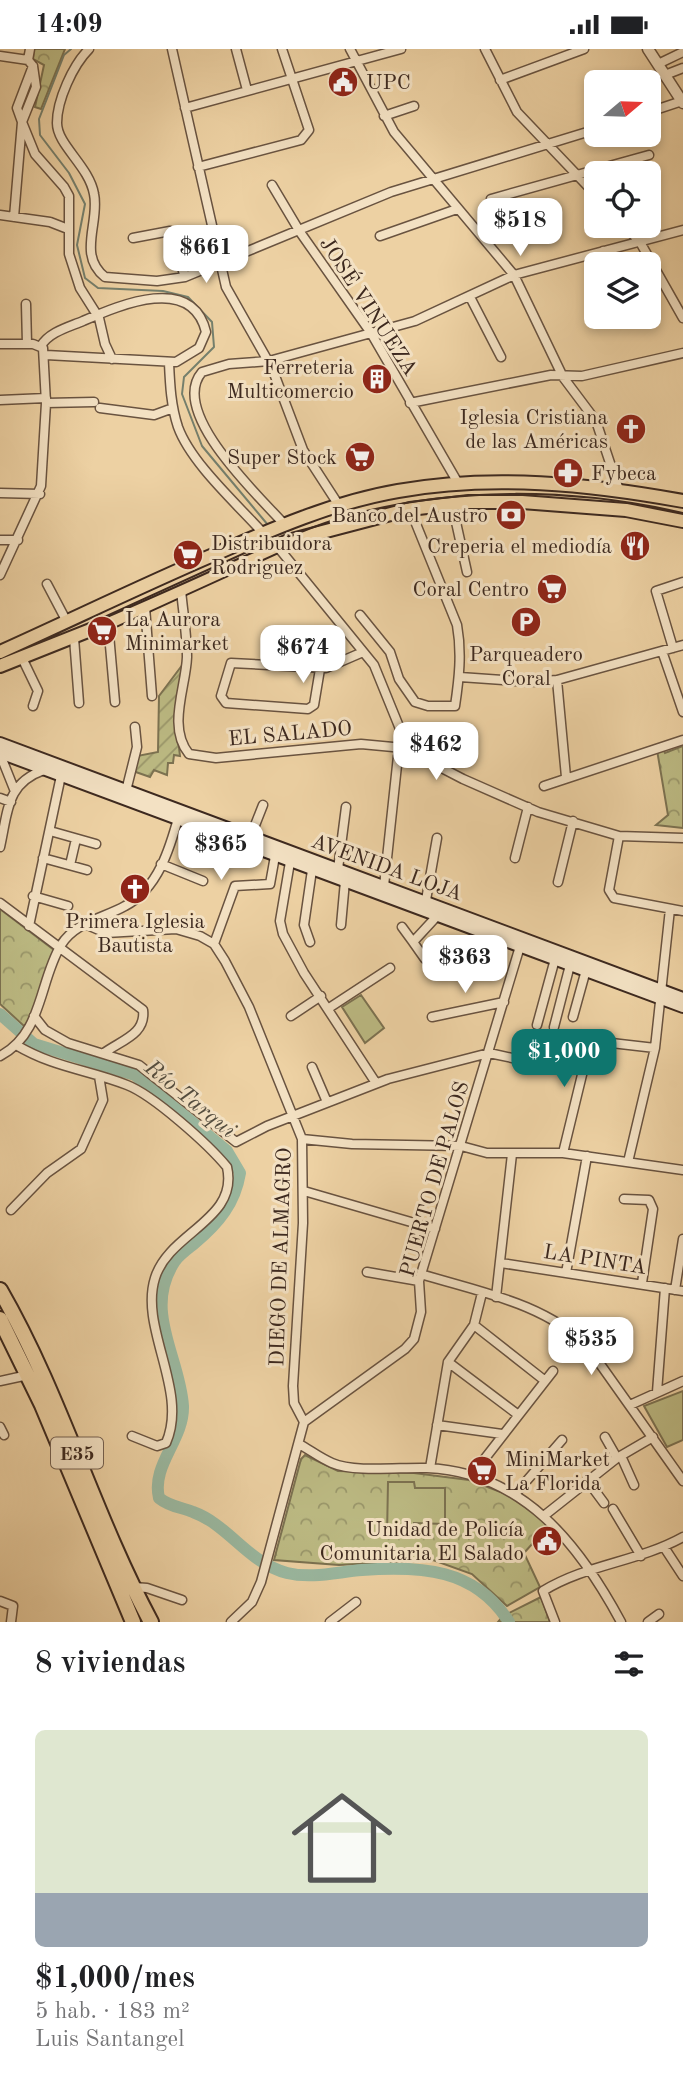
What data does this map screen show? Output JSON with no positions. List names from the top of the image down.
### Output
{
  "streets": {
    "highway": ["E35"],
    "main road": ["AVENIDA LOJA"],
    "street": [
      "JOSÉ VINUEZA",
      "EL SALADO",
      "PUERTO DE PALOS",
      "DIEGO DE ALMAGRO",
      "LA PINTA"
    ]
  },
  "crossings": [
    ["AVENIDA LOJA", "PUERTO DE PALOS"],
    ["PUERTO DE PALOS", "DIEGO DE ALMAGRO"]
  ],
  "water": ["Río Tarqui"],
  "places": {
    "public building": ["UPC", "Unidad de Policía Comunitaria El Salado"],
    "building": ["Ferreteria Multicomercio"],
    "church": ["Iglesia Cristiana de las Américas", "Primera Iglesia Bautista"],
    "supermarket": [
      "Super Stock",
      "Distribuidora Rodriguez",
      "Coral Centro",
      "La Aurora Minimarket",
      "MiniMarket La Florida"
    ],
    "pharmacy": ["Fybeca"],
    "bank": ["Banco del Austro"],
    "restaurant": ["Creperia el mediodía"],
    "parking": ["Parqueadero Coral"]
  },
  "north": "right",
  "page": {
    "status": "14:09",
    "price": [
      "$518",
      "$661",
      "$674",
      "$462",
      "$365",
      "$363",
      "$1,000",
      "$535"
    ],
    "heading": "8 viviendas",
    "list": [
      {
        "name": "$1,000/mes",
        "note": "5 hab. · 183 m² · Luis Santangel"
      }
    ]
  }
}
